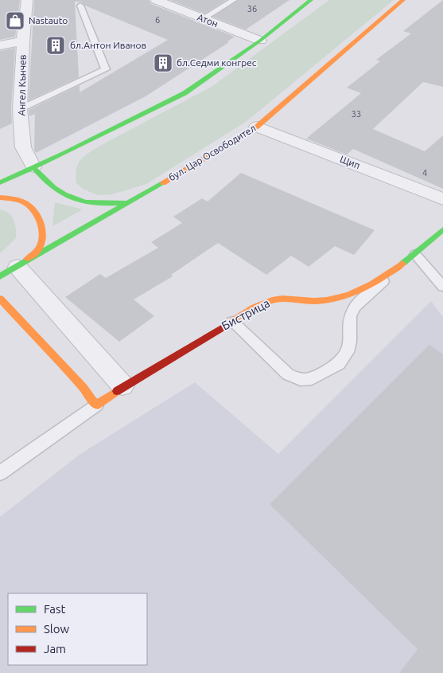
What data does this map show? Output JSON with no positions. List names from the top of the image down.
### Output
{
  "streets": {
    "main road": ["бул. Цар Освободител", "Бистрица"],
    "street": ["Атон", "Ангел Кънчев", "Щип"]
  },
  "crossings": [
    ["бул. Цар Освободител", "Щип"]
  ],
  "places": {
    "shop": ["Nastauto"],
    "building": ["бл.Антон Иванов", "бл.Седми конгрес"]
  },
  "house_numbers": [
    "36",
    "6",
    "33",
    "4"
  ],
  "legend": ["Fast", "Slow", "Jam"]
}
